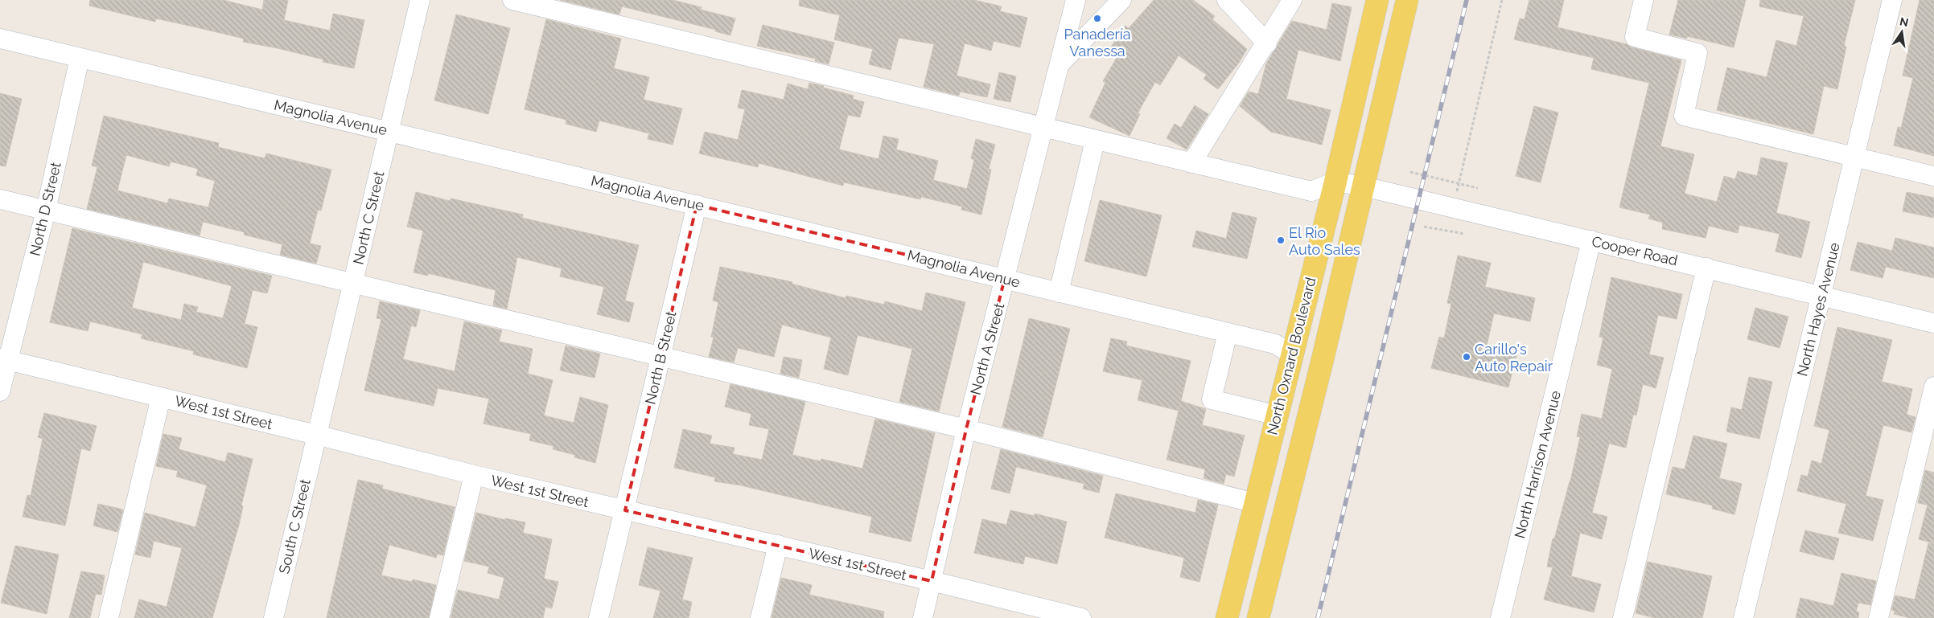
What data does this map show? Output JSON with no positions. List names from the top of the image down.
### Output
{
  "streets": {
    "main road": ["North Oxnard Boulevard"],
    "street": [
      "Magnolia Avenue",
      "North D Street",
      "North C Street",
      "Cooper Road",
      "North Hayes Avenue",
      "North A Street",
      "North B Street",
      "West 1st Street",
      "North Harrison Avenue",
      "South C Street"
    ]
  },
  "crossings": [
    ["Magnolia Avenue", "North D Street"],
    ["Magnolia Avenue", "North C Street"],
    ["Magnolia Avenue", "North A Street"],
    ["Magnolia Avenue", "North Oxnard Boulevard"],
    ["Magnolia Avenue", "North B Street"],
    ["North D Street", "West 1st Street"],
    ["North C Street", "West 1st Street"],
    ["North C Street", "South C Street"],
    ["Cooper Road", "North Hayes Avenue"],
    ["Cooper Road", "North Oxnard Boulevard"],
    ["Cooper Road", "North Harrison Avenue"],
    ["North A Street", "West 1st Street"],
    ["North B Street", "West 1st Street"],
    ["West 1st Street", "South C Street"]
  ],
  "places": ["Panadería Vanessa", "El Rio Auto Sales", "Carillo's Auto Repair"],
  "north": "top"
}
